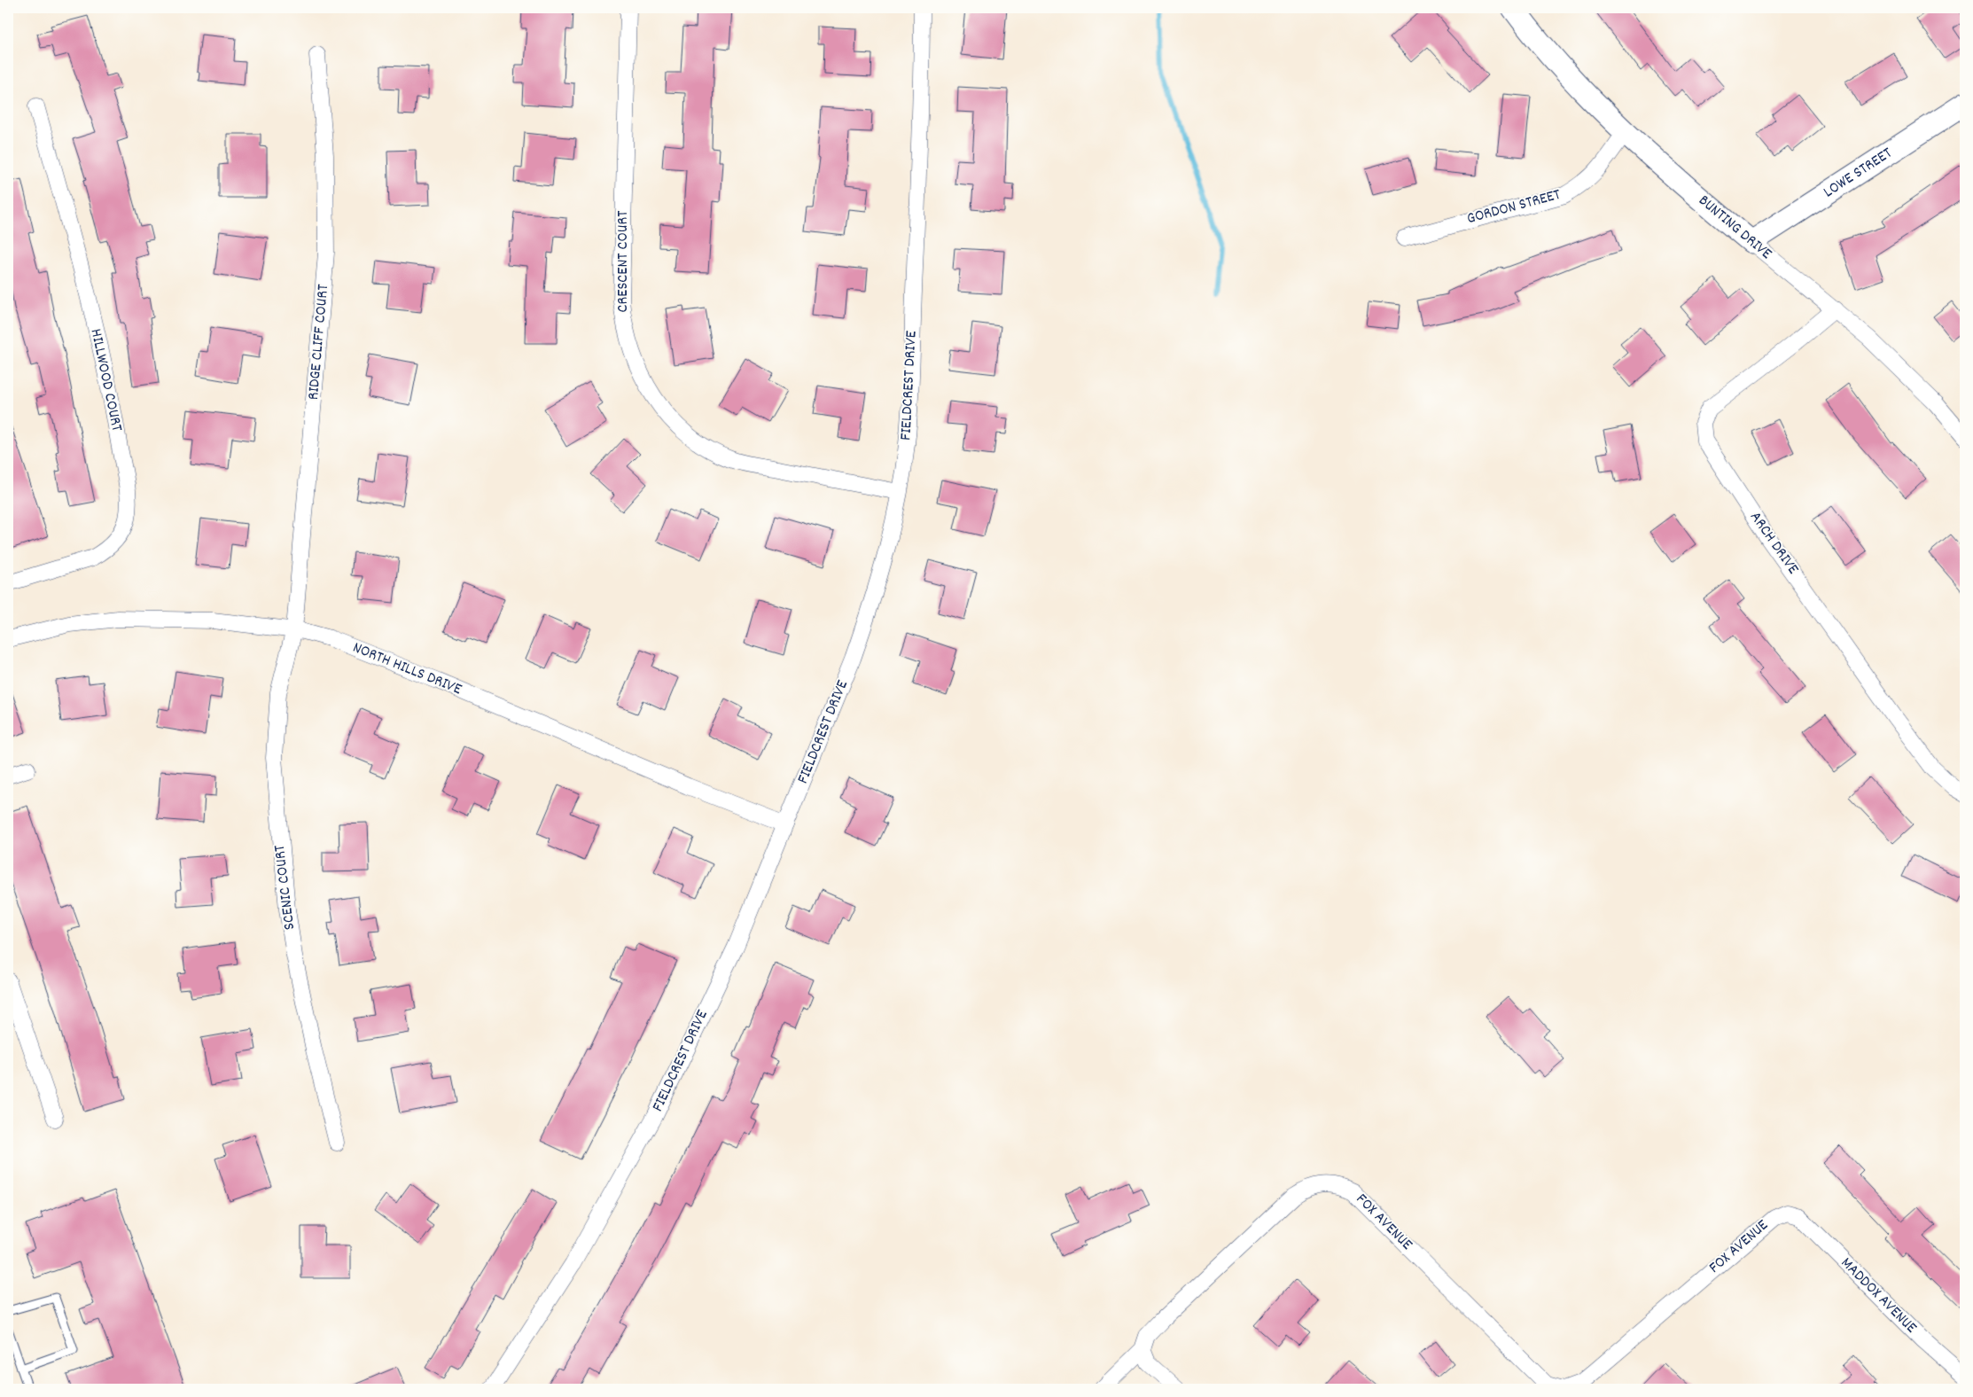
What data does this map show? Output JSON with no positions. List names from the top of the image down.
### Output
{
  "streets": {
    "street": [
      "LOWE STREET",
      "GORDON STREET",
      "BUNTING DRIVE",
      "CRESCENT COURT",
      "RIDGE CLIFF COURT",
      "HILLWOOD COURT",
      "FIELDCREST DRIVE",
      "ARCH DRIVE",
      "NORTH HILLS DRIVE",
      "SCENIC COURT",
      "FOX AVENUE",
      "MADDOX AVENUE"
    ]
  },
  "crossings": [
    ["LOWE STREET", "BUNTING DRIVE"],
    ["GORDON STREET", "BUNTING DRIVE"],
    ["BUNTING DRIVE", "ARCH DRIVE"],
    ["CRESCENT COURT", "FIELDCREST DRIVE"],
    ["RIDGE CLIFF COURT", "NORTH HILLS DRIVE"],
    ["RIDGE CLIFF COURT", "SCENIC COURT"],
    ["FIELDCREST DRIVE", "NORTH HILLS DRIVE"],
    ["NORTH HILLS DRIVE", "SCENIC COURT"],
    ["FOX AVENUE", "MADDOX AVENUE"]
  ]
}
